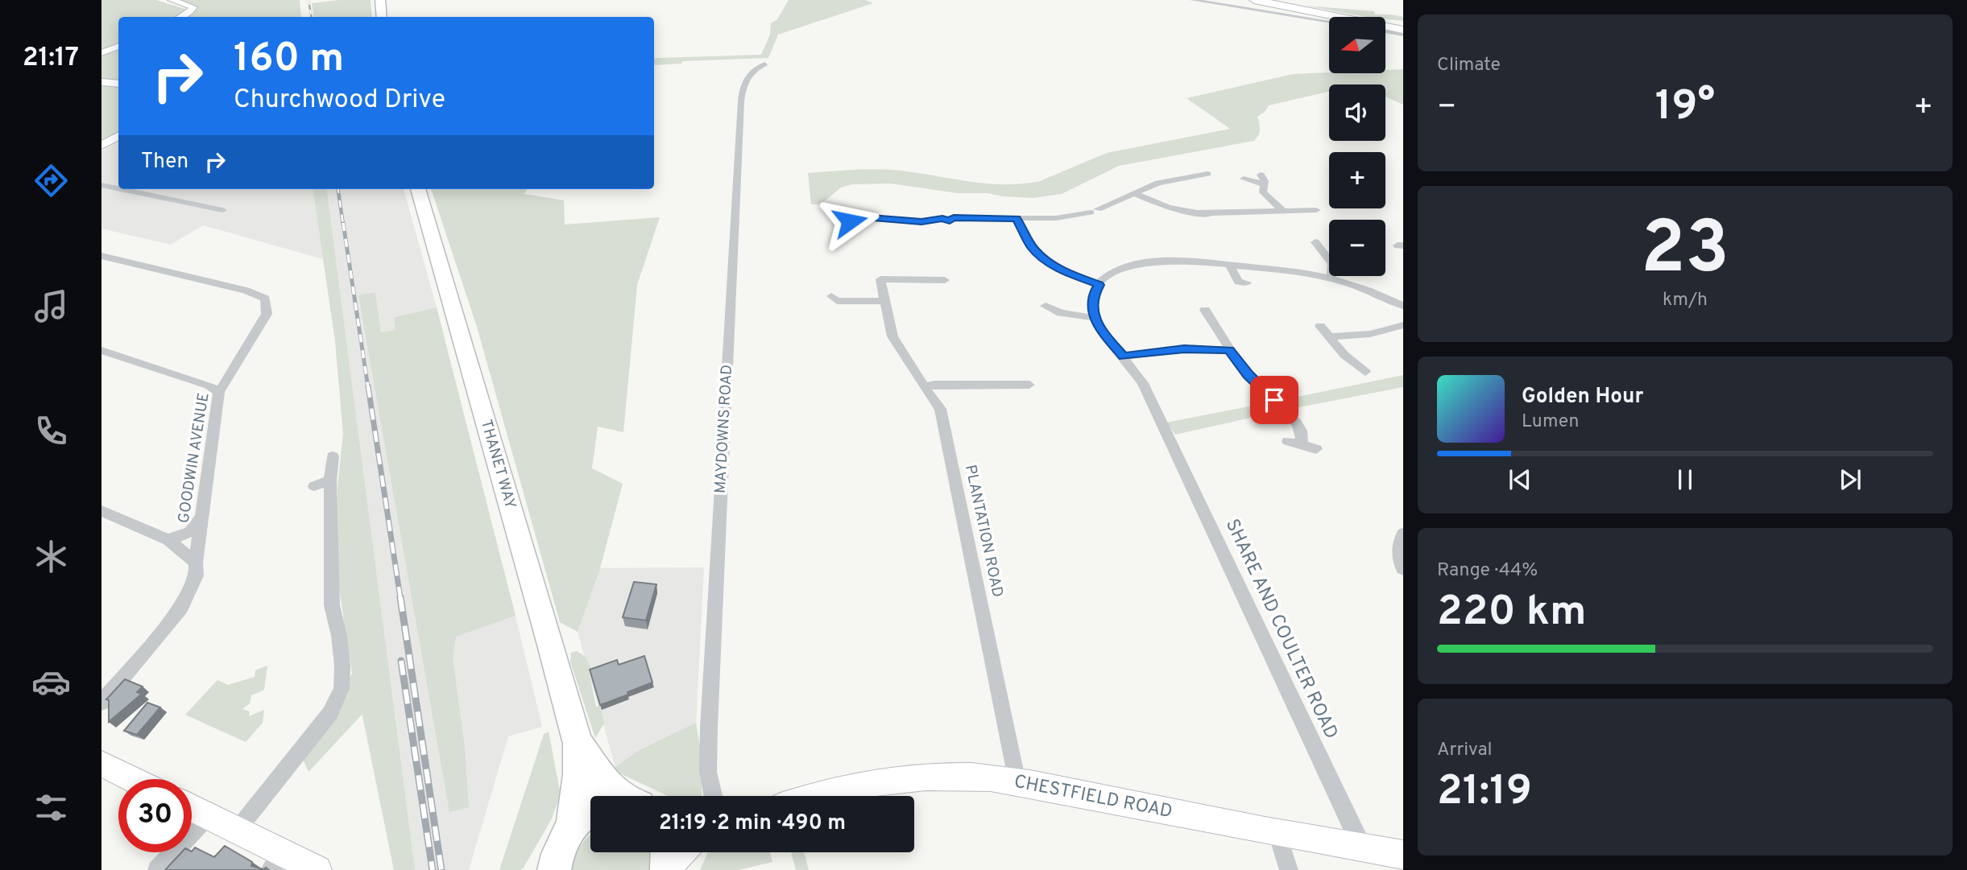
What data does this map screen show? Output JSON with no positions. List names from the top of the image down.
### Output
{
  "streets": {
    "main road": ["THANET WAY", "CHESTFIELD ROAD"],
    "street": [
      "MAYDOWNS ROAD",
      "GOODWIN AVENUE",
      "PLANTATION ROAD",
      "SHARE AND COULTER ROAD"
    ]
  },
  "crossings": [
    ["PLANTATION ROAD", "CHESTFIELD ROAD"],
    ["SHARE AND COULTER ROAD", "CHESTFIELD ROAD"]
  ],
  "north": "left",
  "page": {
    "tabs": "21:17",
    "tile": [
      "Climate",
      ["23", "km/h"],
      ["Range · 44%", "220 km"],
      ["Arrival", "21:19"]
    ],
    "map_buttons": ["+", "−"],
    "turn": ["160 m", "Churchwood Drive"],
    "heat": ["−", "19°", "+"],
    "then": "Then",
    "song": ["Golden Hour", "Lumen"],
    "limit": "30",
    "trip": "21:19 · 2 min · 490 m"
  }
}
